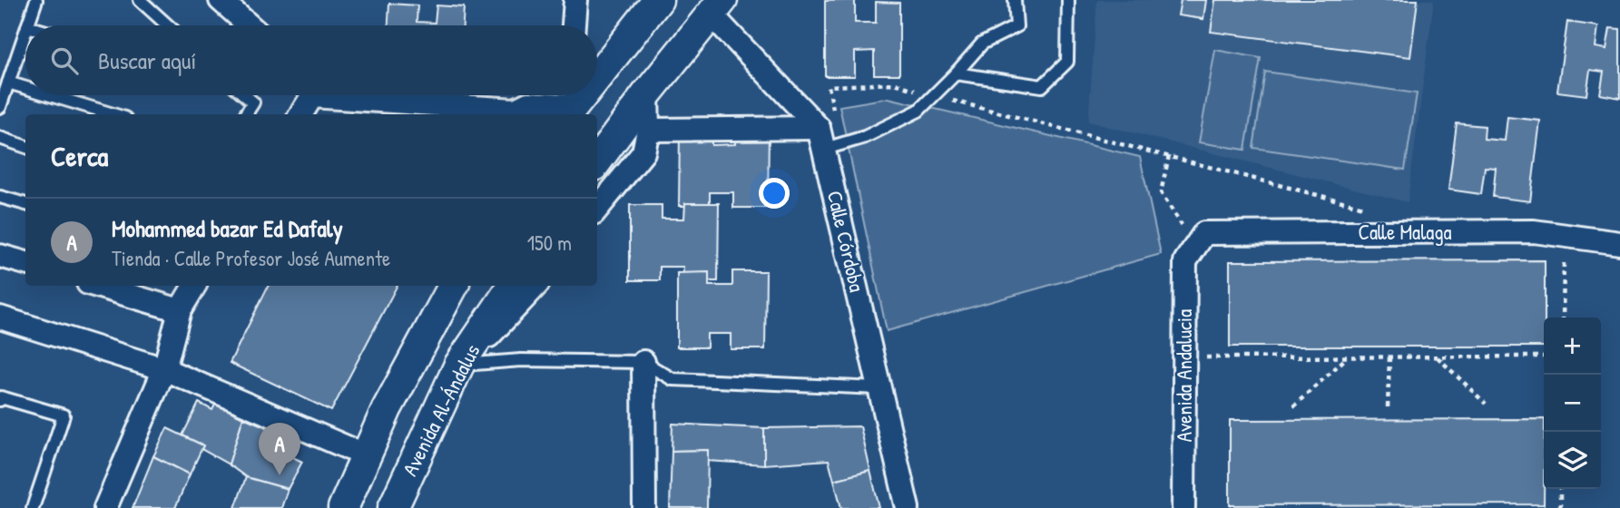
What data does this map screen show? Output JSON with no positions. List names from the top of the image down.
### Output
{
  "streets": {
    "street": [
      "Calle Malaga",
      "Calle Córdoba",
      "Avenida Andalucia",
      "Avenida Al-Ándalus"
    ]
  },
  "crossings": [
    ["Calle Malaga", "Avenida Andalucia"]
  ],
  "page": {
    "search": "Buscar aquí",
    "heading": "Cerca",
    "list": [
      {
        "mark": "A",
        "name": "Mohammed bazar Ed Dafaly",
        "note": "Tienda · Calle Profesor José Aumente",
        "value": "150 m"
      }
    ],
    "map_buttons": ["+", "−"],
    "pins": "A"
  }
}
